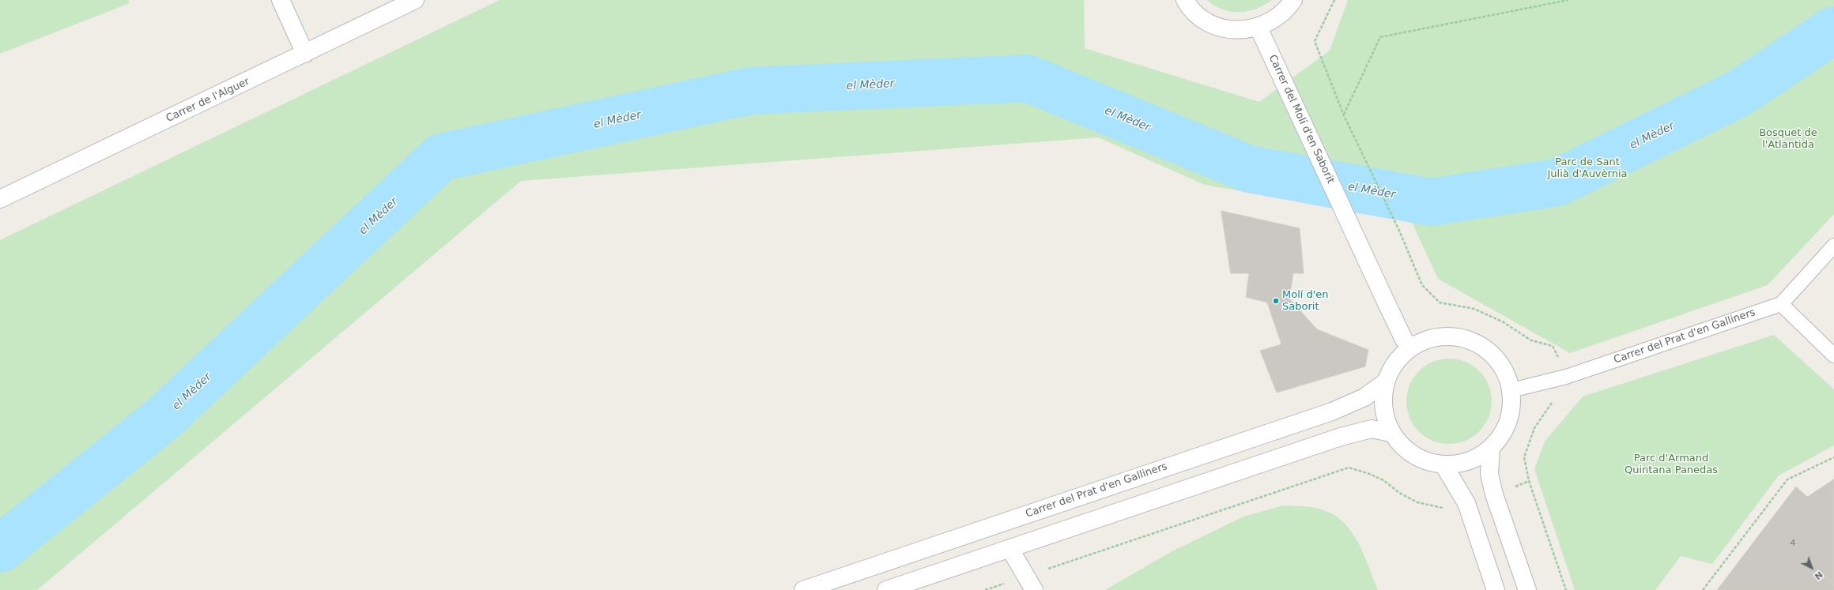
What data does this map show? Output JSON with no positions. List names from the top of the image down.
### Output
{
  "streets": {
    "street": ["Carrer de l'Alguer", "Carrer del Molí d'en Saborit", "Carrer del Prat d'en Galliners"]
  },
  "water": ["el Mèder"],
  "parks": ["Bosquet de l'Atlantida", "Parc de Sant Julià d'Auvèrnia", "Parc d'Armand Quintana Panedas"],
  "places": ["Molí d'en Saborit"],
  "house_numbers": ["4"],
  "north": "bottom right"
}
